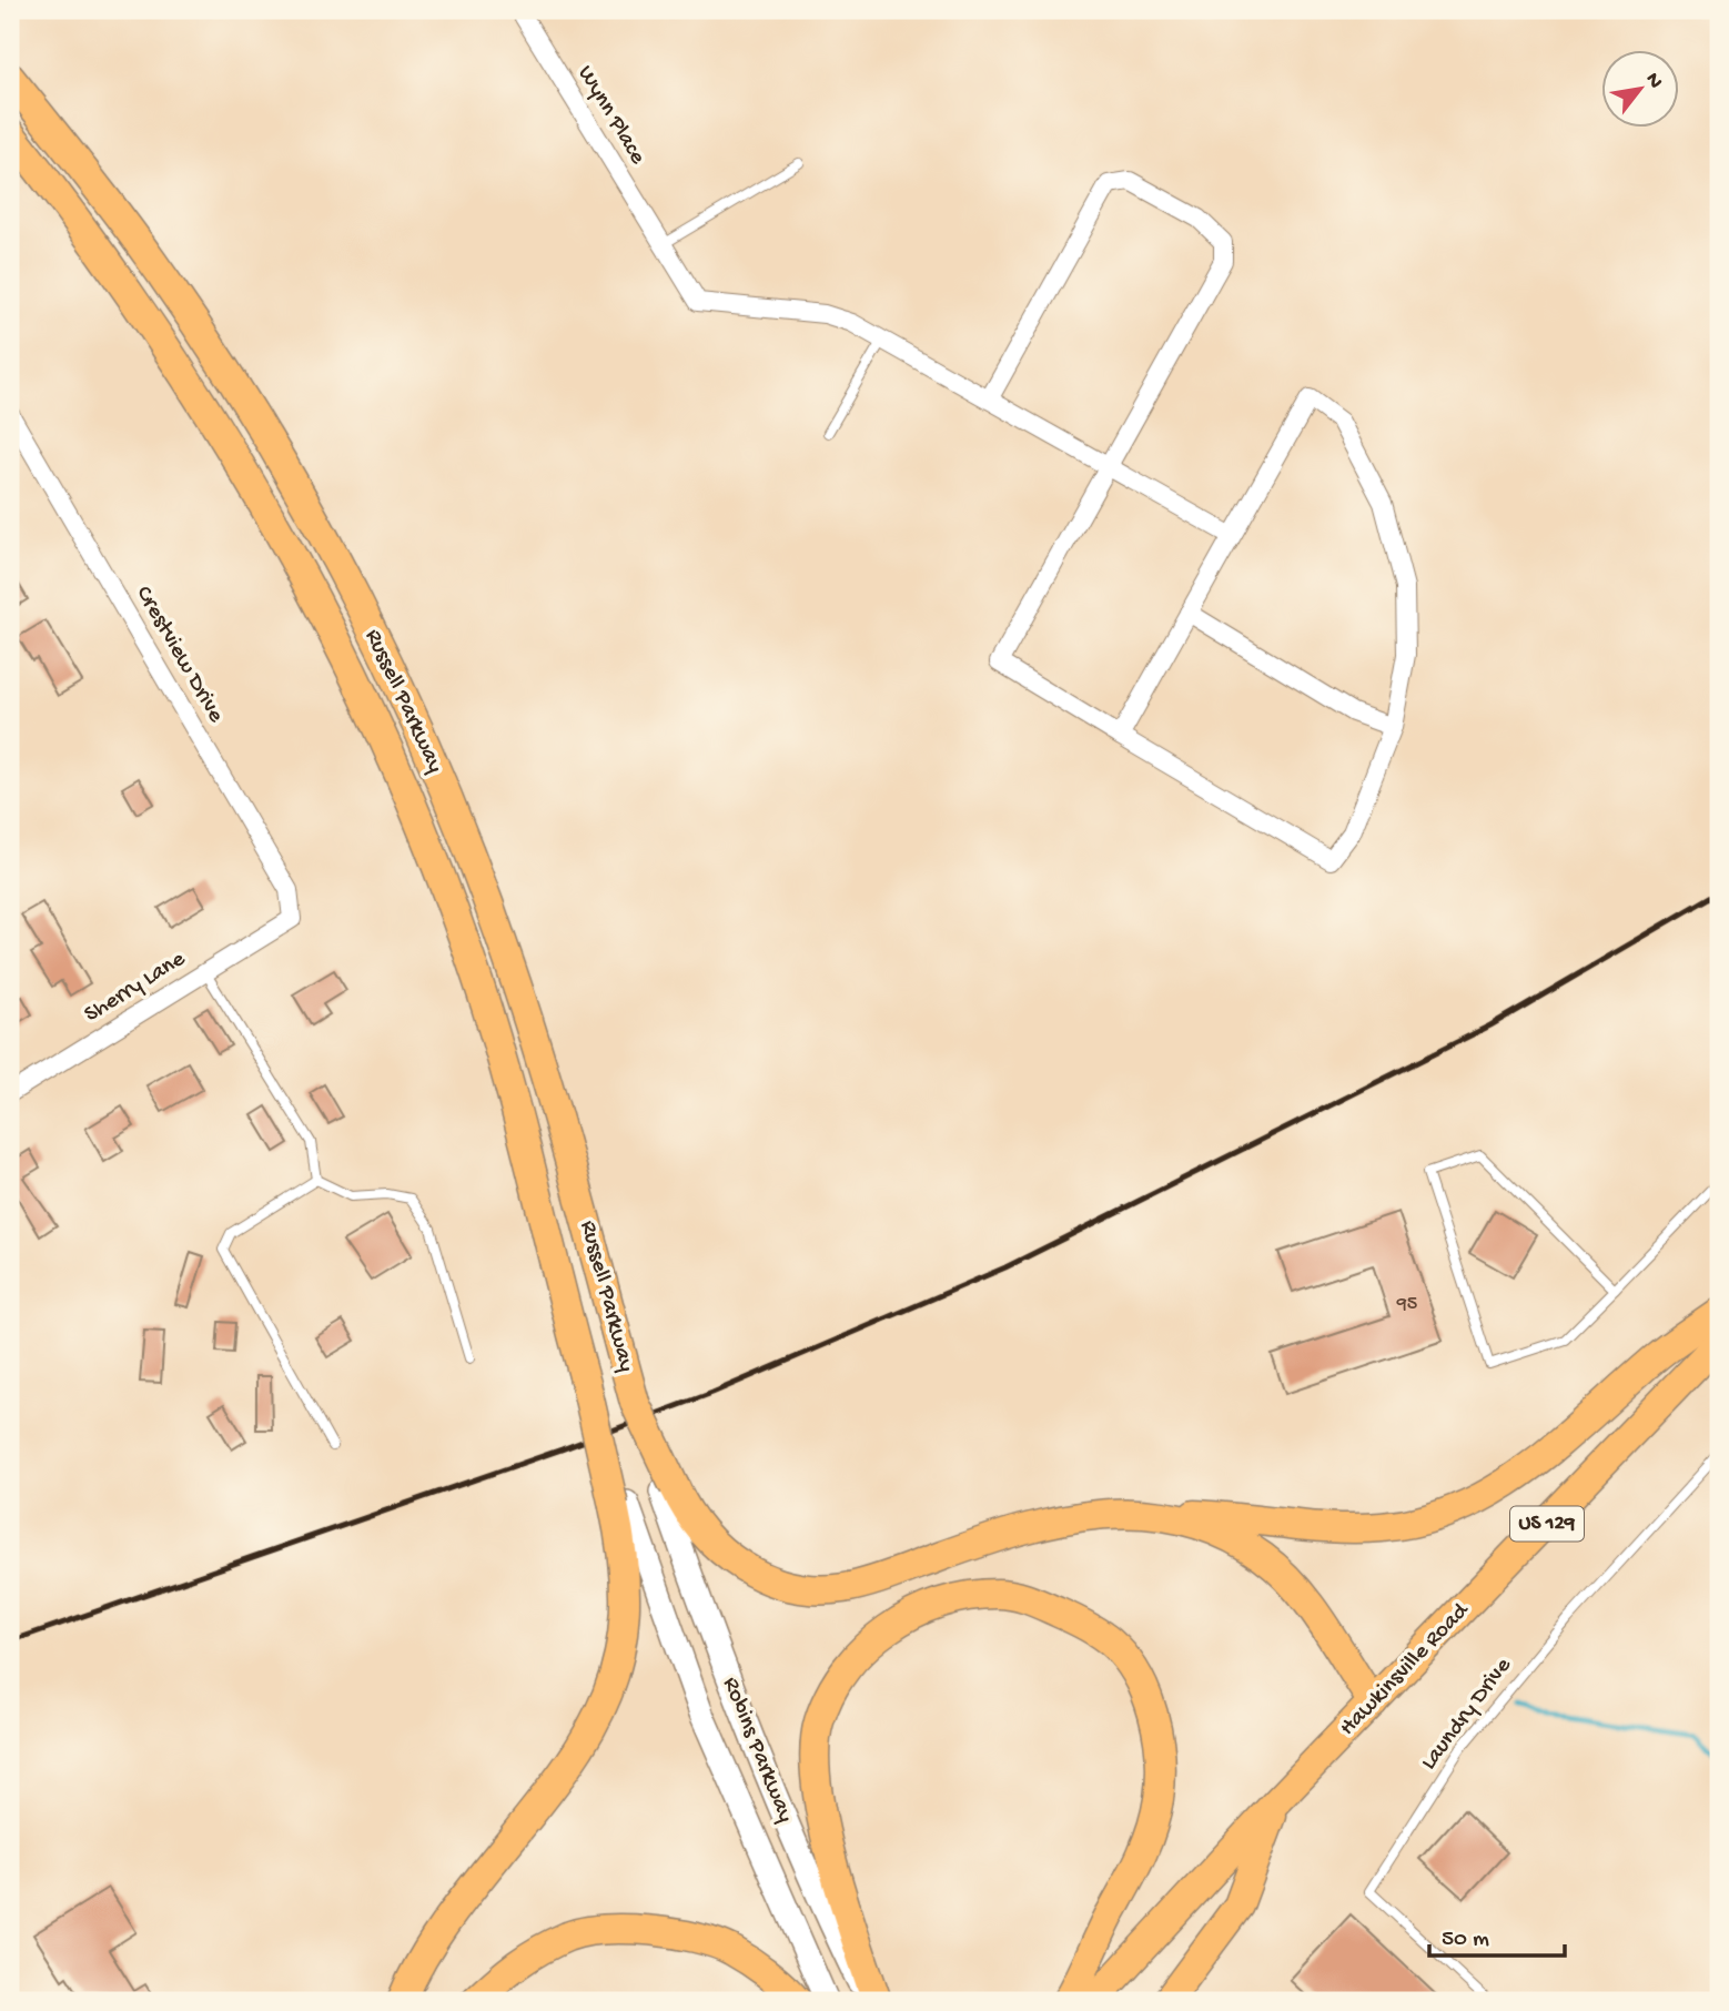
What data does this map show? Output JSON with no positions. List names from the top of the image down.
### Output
{
  "streets": {
    "main road": ["Russell Parkway", "US 129", "Hawkinsville Road"],
    "street": [
      "Wynn Place",
      "Crestview Drive",
      "Sherry Lane",
      "Robins Parkway"
    ],
    "lane": ["Laundry Drive"]
  },
  "crossings": [
    ["Crestview Drive", "Sherry Lane"],
    ["Russell Parkway", "Robins Parkway"]
  ],
  "house_numbers": ["95"],
  "scale_bar": "50 m",
  "north": "top right"
}
